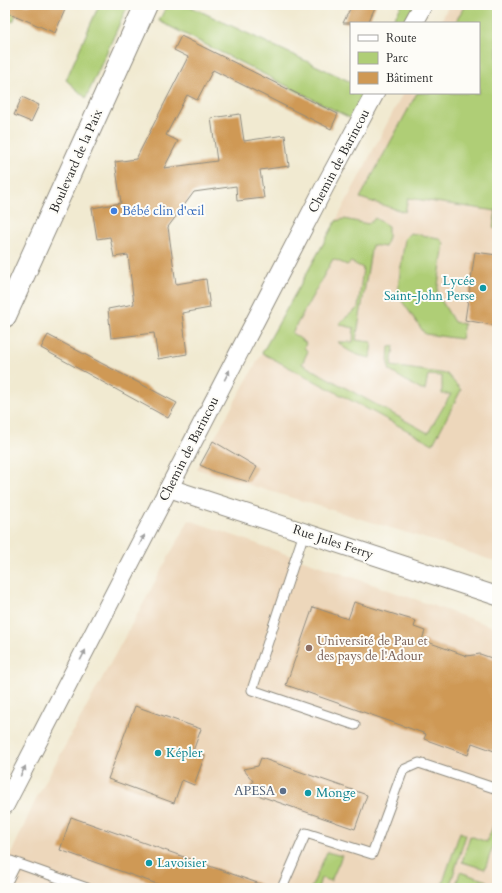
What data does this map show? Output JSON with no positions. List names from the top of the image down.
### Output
{
  "streets": {
    "main road": ["Boulevard de la Paix"],
    "street": ["Chemin de Barincou", "Rue Jules Ferry"]
  },
  "crossings": [
    ["Chemin de Barincou", "Rue Jules Ferry"]
  ],
  "one_way": ["Chemin de Barincou"],
  "places": [
    "Bébé clin d'œil",
    "Lycée Saint-John Perse",
    "Université de Pau et des pays de l'Adour",
    "Képler",
    "APESA",
    "Monge",
    "Lavoisier"
  ],
  "legend": ["Route", "Parc", "Bâtiment"]
}
